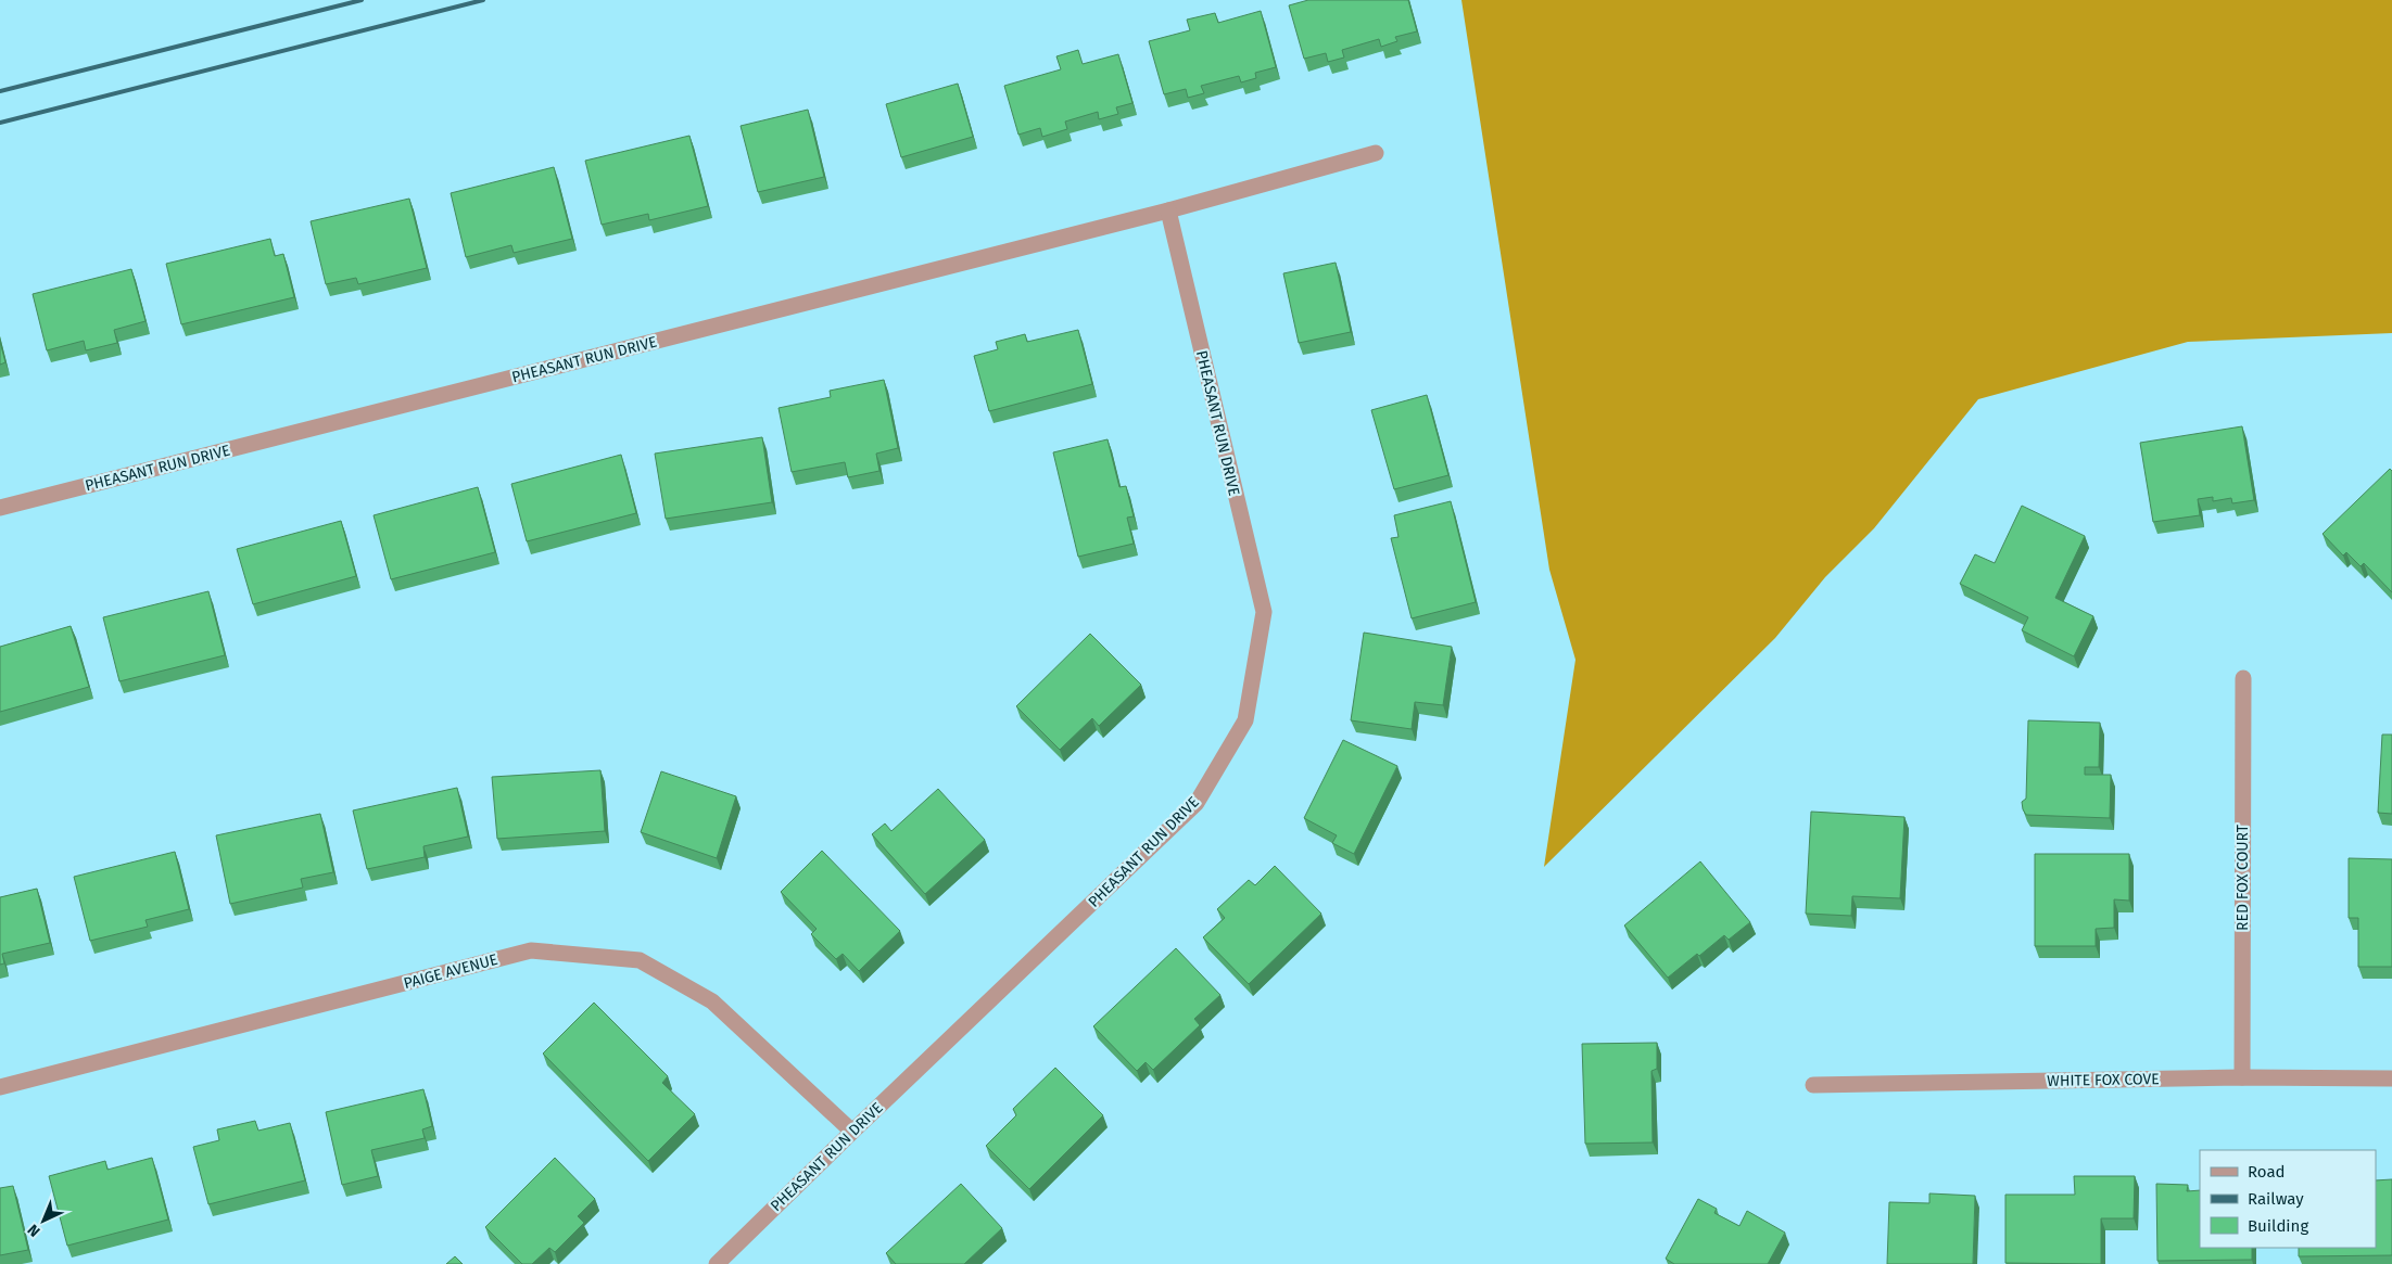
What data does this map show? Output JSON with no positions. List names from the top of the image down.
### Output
{
  "streets": {
    "street": [
      "PHEASANT RUN DRIVE",
      "RED FOX COURT",
      "PAIGE AVENUE",
      "WHITE FOX COVE"
    ]
  },
  "crossings": [
    ["PHEASANT RUN DRIVE", "PAIGE AVENUE"],
    ["RED FOX COURT", "WHITE FOX COVE"]
  ],
  "legend": ["Road", "Railway", "Building"],
  "north": "bottom left"
}
